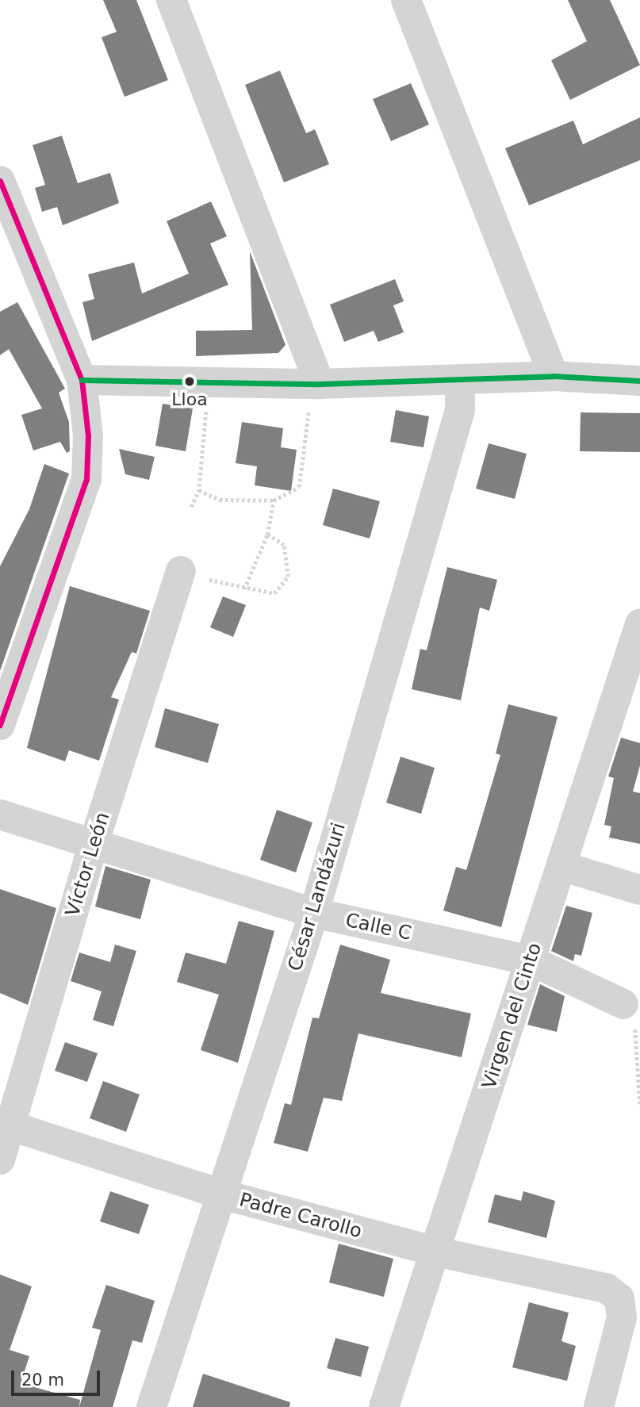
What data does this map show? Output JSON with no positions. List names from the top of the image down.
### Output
{
  "streets": {
    "street": [
      "Víctor León",
      "César Landázuri",
      "Calle C",
      "Virgen del Cinto",
      "Padre Carollo"
    ]
  },
  "crossings": [
    ["Víctor León", "Calle C"],
    ["Víctor León", "Padre Carollo"],
    ["César Landázuri", "Calle C"],
    ["César Landázuri", "Padre Carollo"],
    ["Calle C", "Virgen del Cinto"],
    ["Virgen del Cinto", "Padre Carollo"]
  ],
  "places": ["Lloa"],
  "scale_bar": "20 m"
}
